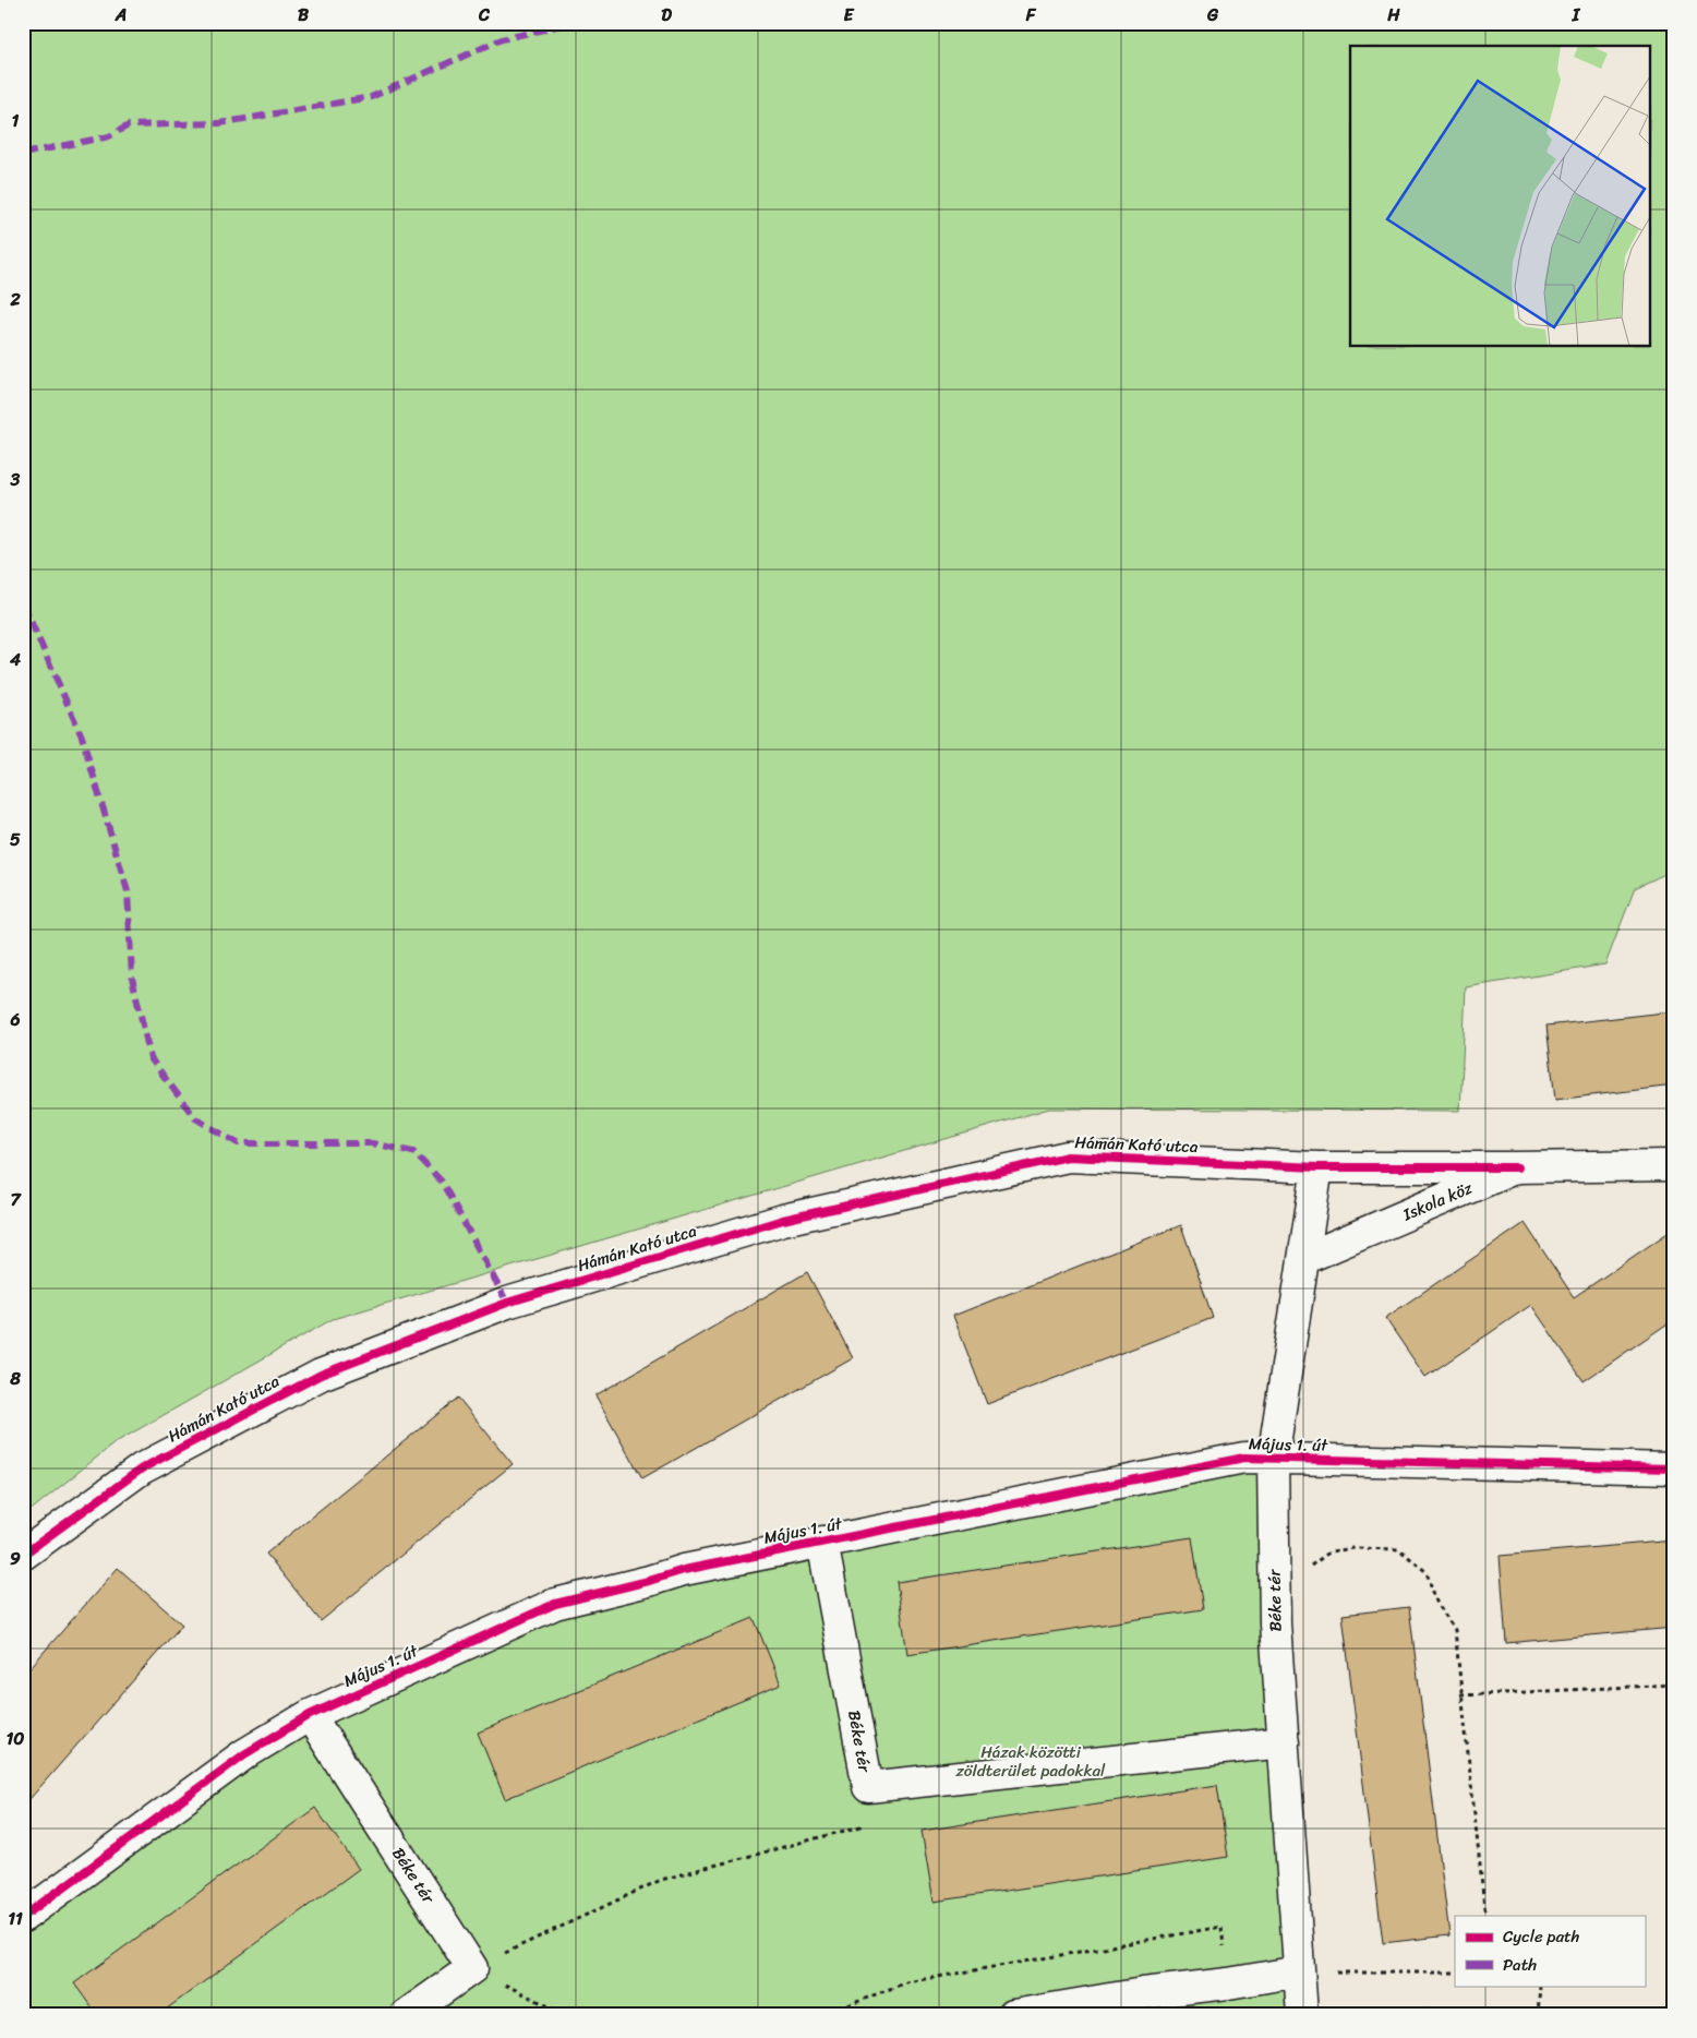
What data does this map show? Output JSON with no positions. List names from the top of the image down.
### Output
{
  "streets": {
    "street": [
      "Hámán Kató utca",
      "Iskola köz",
      "Május 1. út",
      "Béke tér"
    ]
  },
  "crossings": [
    ["Hámán Kató utca", "Iskola köz"],
    ["Május 1. út", "Béke tér"]
  ],
  "parks": ["Házak közötti zöldterület padokkal"],
  "legend": ["Cycle path", "Path"],
  "grid": {
    "columns": [
      "A",
      "B",
      "C",
      "D",
      "E",
      "F",
      "G",
      "H",
      "I"
    ],
    "rows": [
      "1",
      "2",
      "3",
      "4",
      "5",
      "6",
      "7",
      "8",
      "9",
      "10",
      "11"
    ]
  }
}
